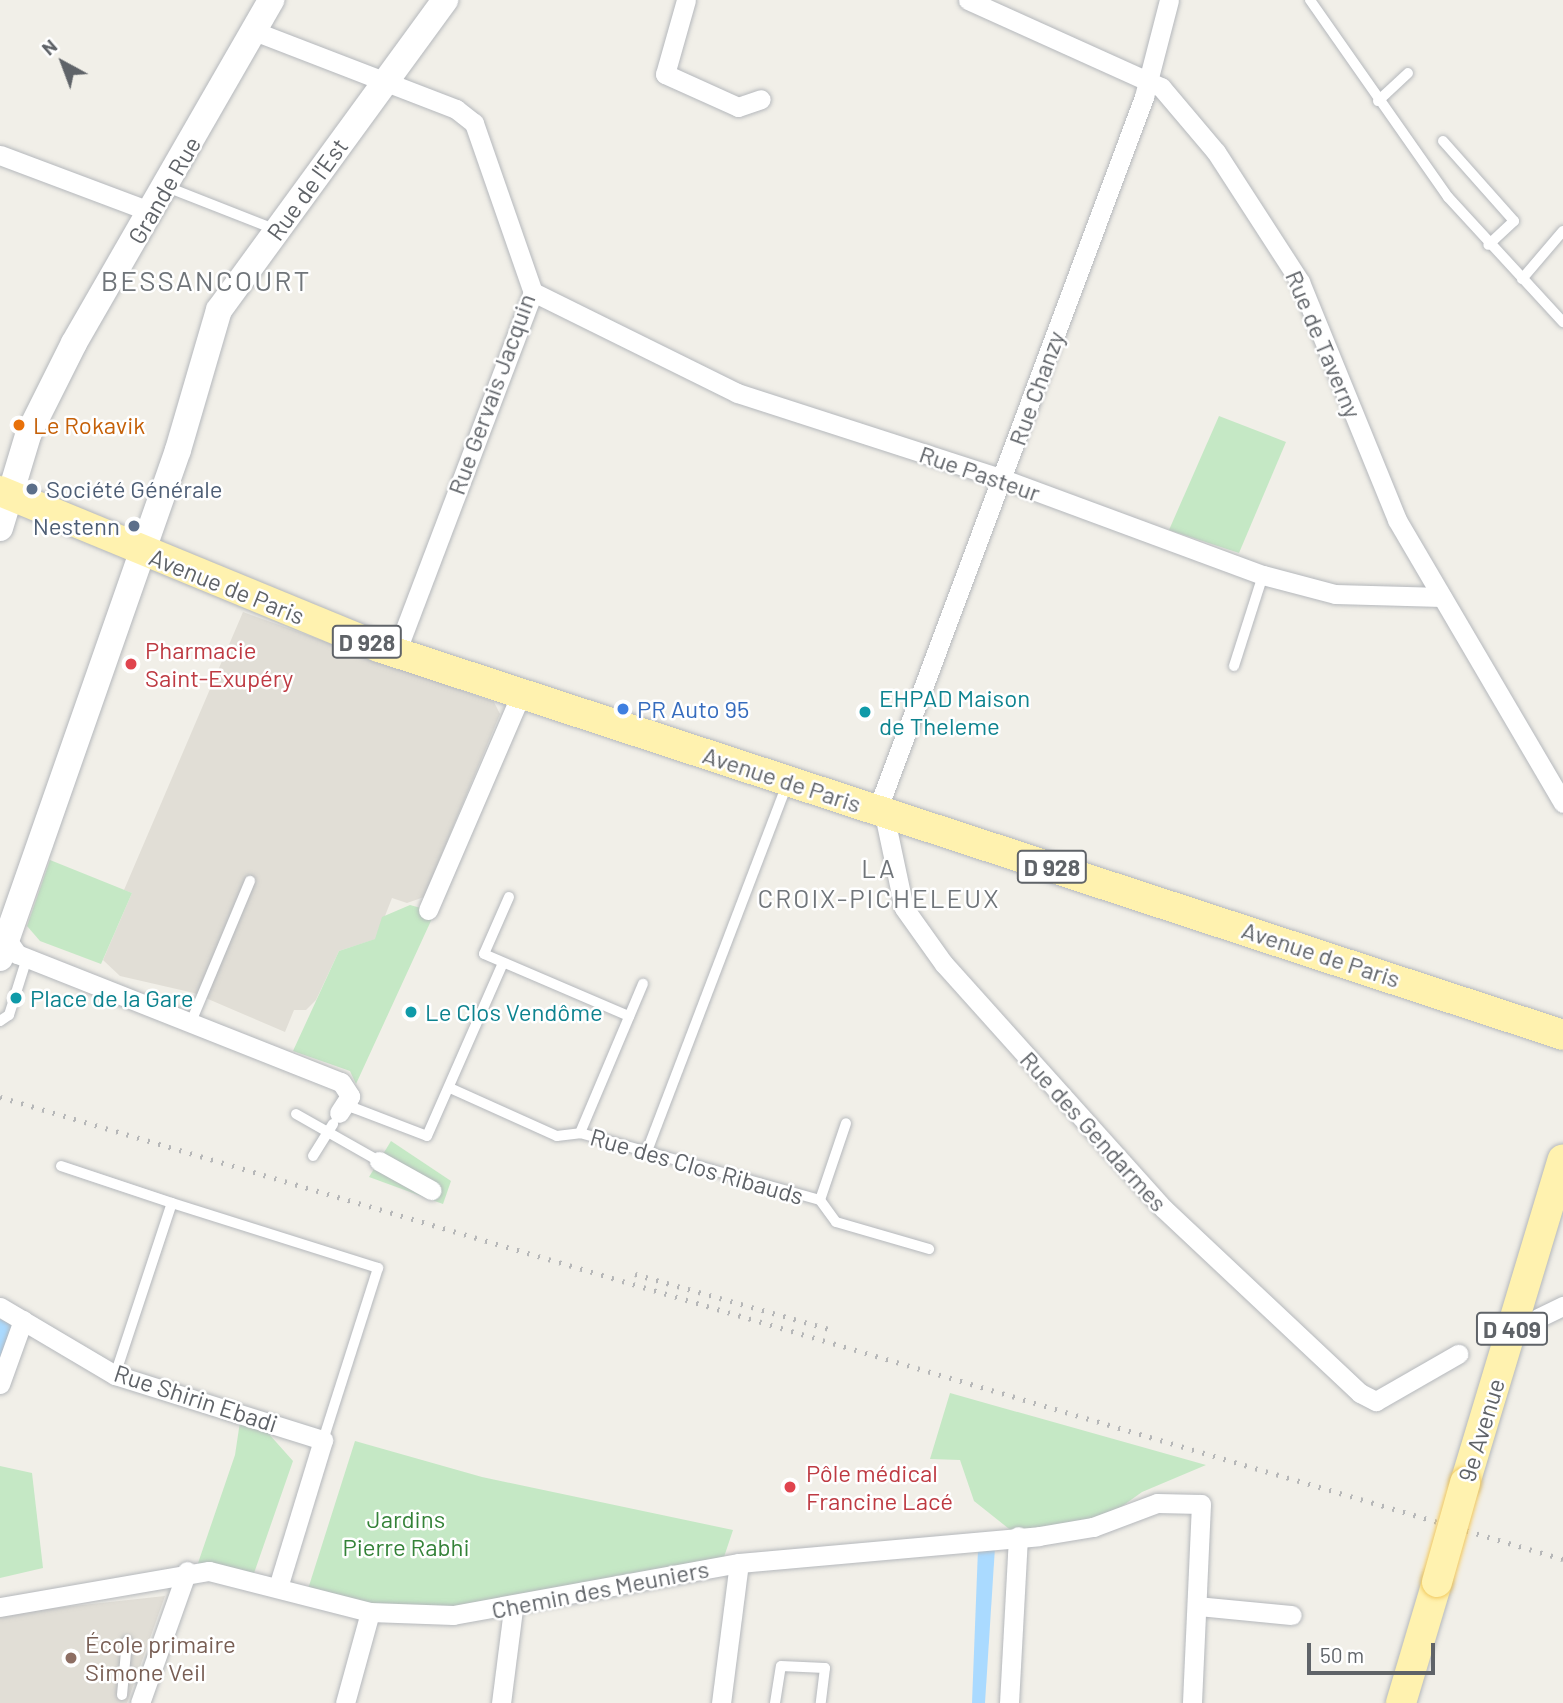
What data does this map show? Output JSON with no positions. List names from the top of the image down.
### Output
{
  "streets": {
    "main road": [
      "Avenue de Paris",
      "D 928",
      "D 409",
      "9e Avenue"
    ],
    "street": [
      "Rue de l'Est",
      "Grande Rue",
      "Rue de Taverny",
      "Rue Chanzy",
      "Rue Gervais Jacquin",
      "Rue Pasteur",
      "Rue des Gendarmes",
      "Rue Shirin Ebadi",
      "Chemin des Meuniers"
    ],
    "lane": ["Rue des Clos Ribauds"]
  },
  "crossings": [
    ["Rue de l'Est", "Rue Gervais Jacquin"],
    ["Rue de l'Est", "Avenue de Paris"],
    ["Grande Rue", "Rue Gervais Jacquin"],
    ["Grande Rue", "Avenue de Paris"],
    ["Rue de Taverny", "Rue Chanzy"],
    ["Rue de Taverny", "Rue Pasteur"],
    ["Rue Chanzy", "Rue Pasteur"],
    ["Rue Chanzy", "Avenue de Paris"],
    ["Rue Chanzy", "Rue des Gendarmes"],
    ["Rue Gervais Jacquin", "Rue Pasteur"],
    ["Rue Gervais Jacquin", "Avenue de Paris"],
    ["Avenue de Paris", "Rue des Gendarmes"]
  ],
  "districts": ["BESSANCOURT", "LA CROIX-PICHELEUX"],
  "parks": ["Jardins Pierre Rabhi"],
  "places": [
    "Le Rokavik",
    "Société Générale",
    "Nestenn",
    "Pharmacie Saint-Exupéry",
    "PR Auto 95",
    "EHPAD Maison de Theleme",
    "Place de la Gare",
    "Le Clos Vendôme",
    "Pôle médical Francine Lacé",
    "École primaire Simone Veil"
  ],
  "scale_bar": "50 m",
  "north": "top left"
}
